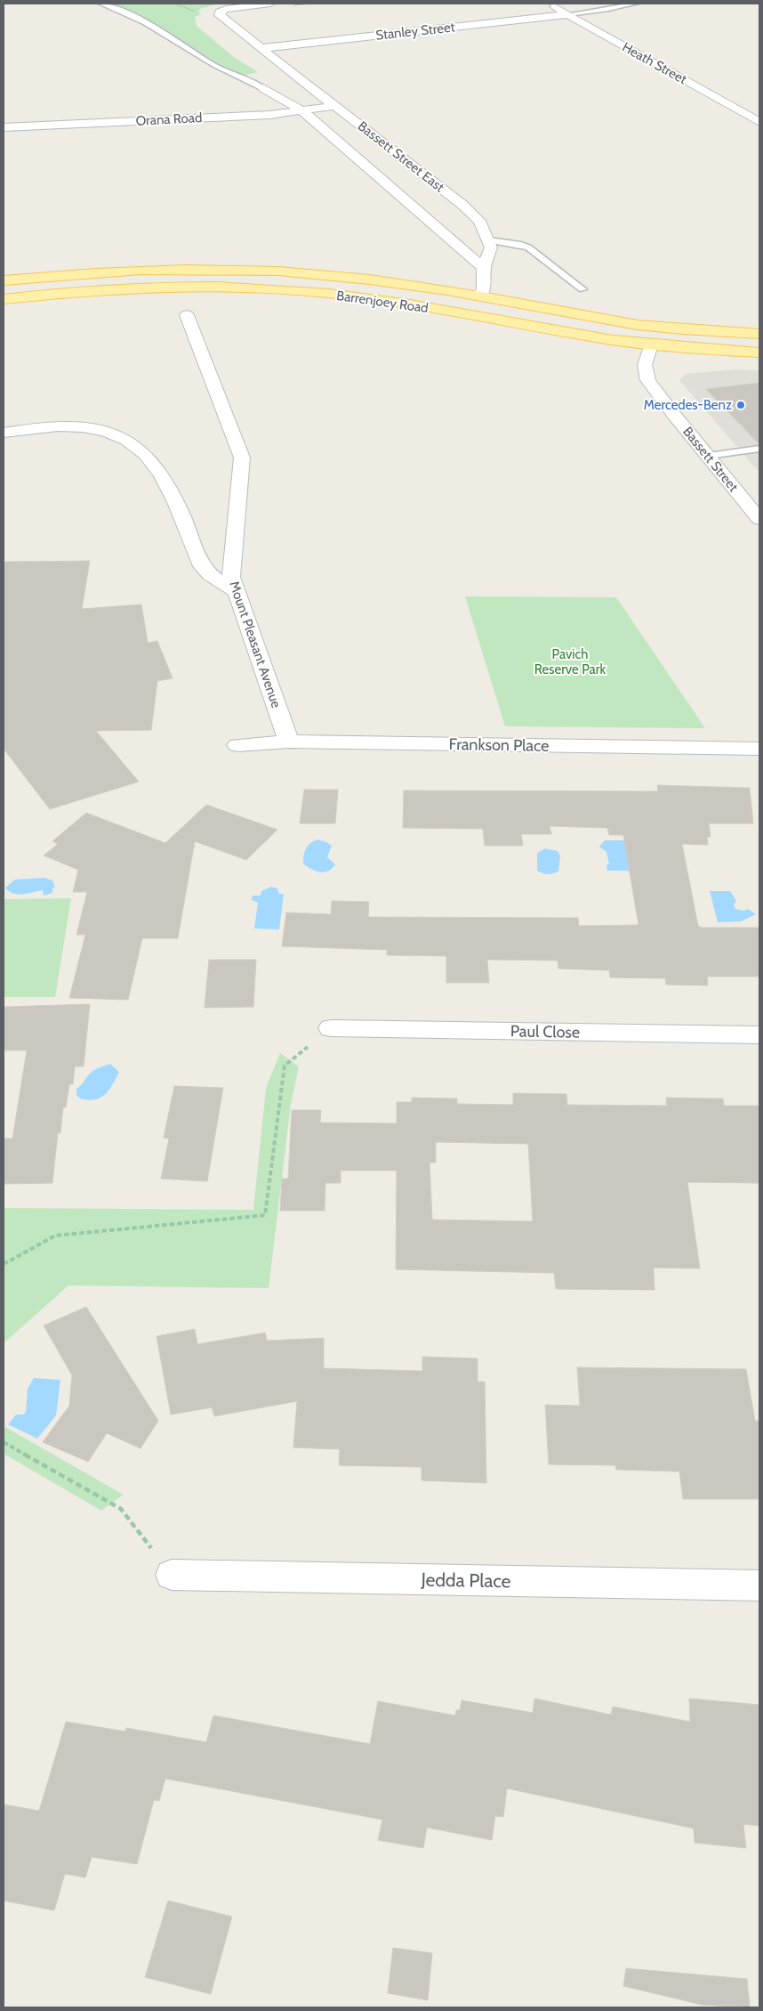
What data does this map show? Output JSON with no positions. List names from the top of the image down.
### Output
{
  "streets": {
    "main road": ["Barrenjoey Road", "Bassett Street"],
    "street": [
      "Stanley Street",
      "Heath Street",
      "Orana Road",
      "Bassett Street East",
      "Mount Pleasant Avenue",
      "Frankson Place",
      "Paul Close",
      "Jedda Place"
    ]
  },
  "crossings": [
    ["Stanley Street", "Heath Street"],
    ["Stanley Street", "Bassett Street East"],
    ["Orana Road", "Bassett Street East"],
    ["Barrenjoey Road", "Bassett Street"],
    ["Mount Pleasant Avenue", "Frankson Place"]
  ],
  "parks": ["Pavich Reserve Park"],
  "places": ["Mercedes-Benz"]
}
